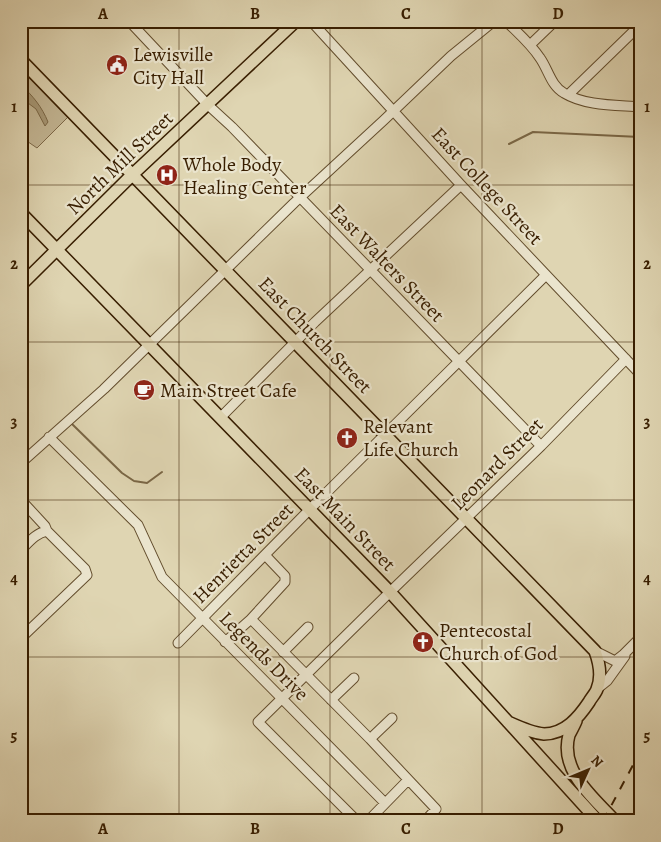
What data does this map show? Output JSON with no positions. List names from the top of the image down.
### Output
{
  "streets": {
    "main road": ["North Mill Street", "East Church Street", "East Main Street"],
    "street": [
      "East College Street",
      "East Walters Street",
      "Leonard Street",
      "Henrietta Street",
      "Legends Drive"
    ]
  },
  "crossings": [
    ["North Mill Street", "East Walters Street"],
    ["North Mill Street", "East Church Street"],
    ["North Mill Street", "East Main Street"],
    ["East College Street", "Leonard Street"],
    ["East College Street", "Henrietta Street"],
    ["East Walters Street", "Leonard Street"],
    ["East Walters Street", "Henrietta Street"],
    ["East Church Street", "Leonard Street"],
    ["East Church Street", "Henrietta Street"],
    ["Leonard Street", "East Main Street"],
    ["Leonard Street", "Legends Drive"],
    ["East Main Street", "Henrietta Street"],
    ["Henrietta Street", "Legends Drive"]
  ],
  "places": {
    "public building": ["Lewisville City Hall"],
    "hospital": ["Whole Body Healing Center"],
    "cafe": ["Main Street Cafe"],
    "church": ["Relevant Life Church", "Pentecostal Church of God"]
  },
  "north": "top right",
  "grid": {
    "columns": [
      "A",
      "B",
      "C",
      "D"
    ],
    "rows": [
      "1",
      "2",
      "3",
      "4",
      "5"
    ]
  }
}
